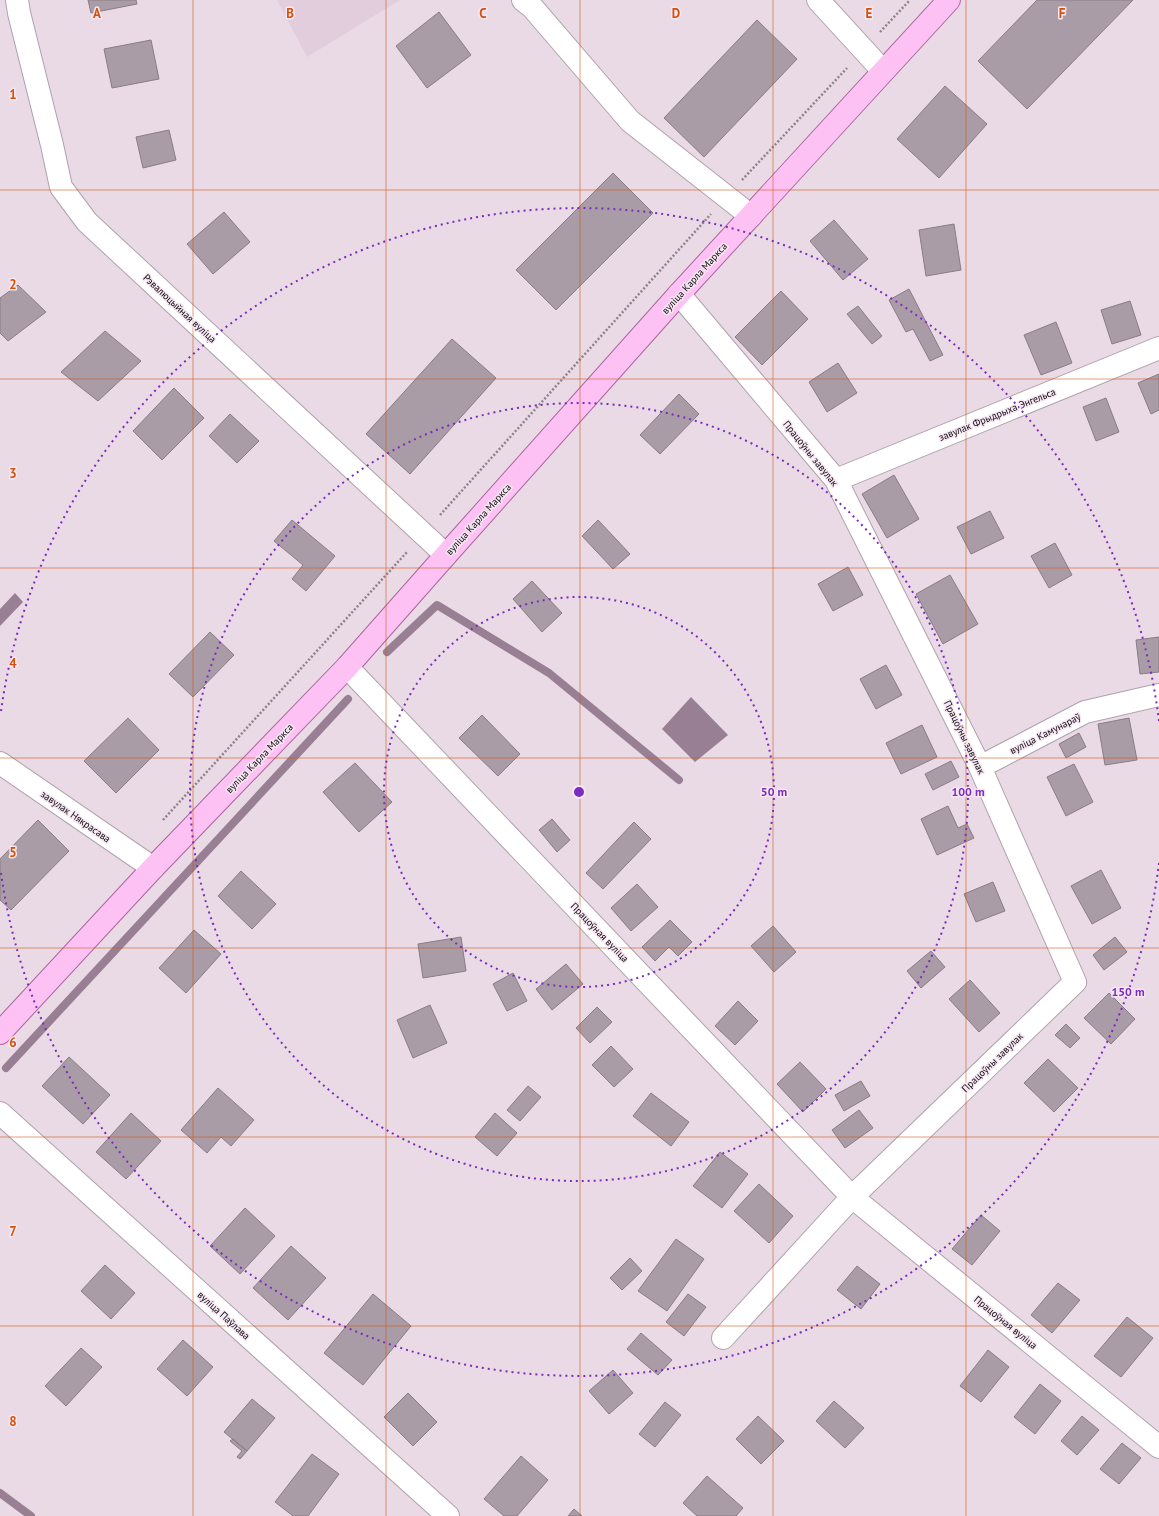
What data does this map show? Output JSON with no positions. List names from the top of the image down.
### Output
{
  "streets": {
    "main road": ["вуліца Карла Маркса"],
    "street": [
      "Рэвалюцыйная вуліца",
      "завулак Фрыдрыха Энгельса",
      "Працоўны завулак",
      "вуліца Камунараў",
      "завулак Някрасава",
      "Працоўная вуліца",
      "вуліца Паўлава"
    ]
  },
  "crossings": [
    ["вуліца Карла Маркса", "Рэвалюцыйная вуліца"],
    ["вуліца Карла Маркса", "Працоўны завулак"],
    ["вуліца Карла Маркса", "завулак Някрасава"],
    ["вуліца Карла Маркса", "Працоўная вуліца"],
    ["завулак Фрыдрыха Энгельса", "Працоўны завулак"],
    ["Працоўны завулак", "вуліца Камунараў"],
    ["Працоўны завулак", "Працоўная вуліца"]
  ],
  "grid": {
    "columns": [
      "A",
      "B",
      "C",
      "D",
      "E",
      "F"
    ],
    "rows": [
      "1",
      "2",
      "3",
      "4",
      "5",
      "6",
      "7",
      "8"
    ]
  },
  "rings": ["50 m", "100 m", "150 m"]
}
